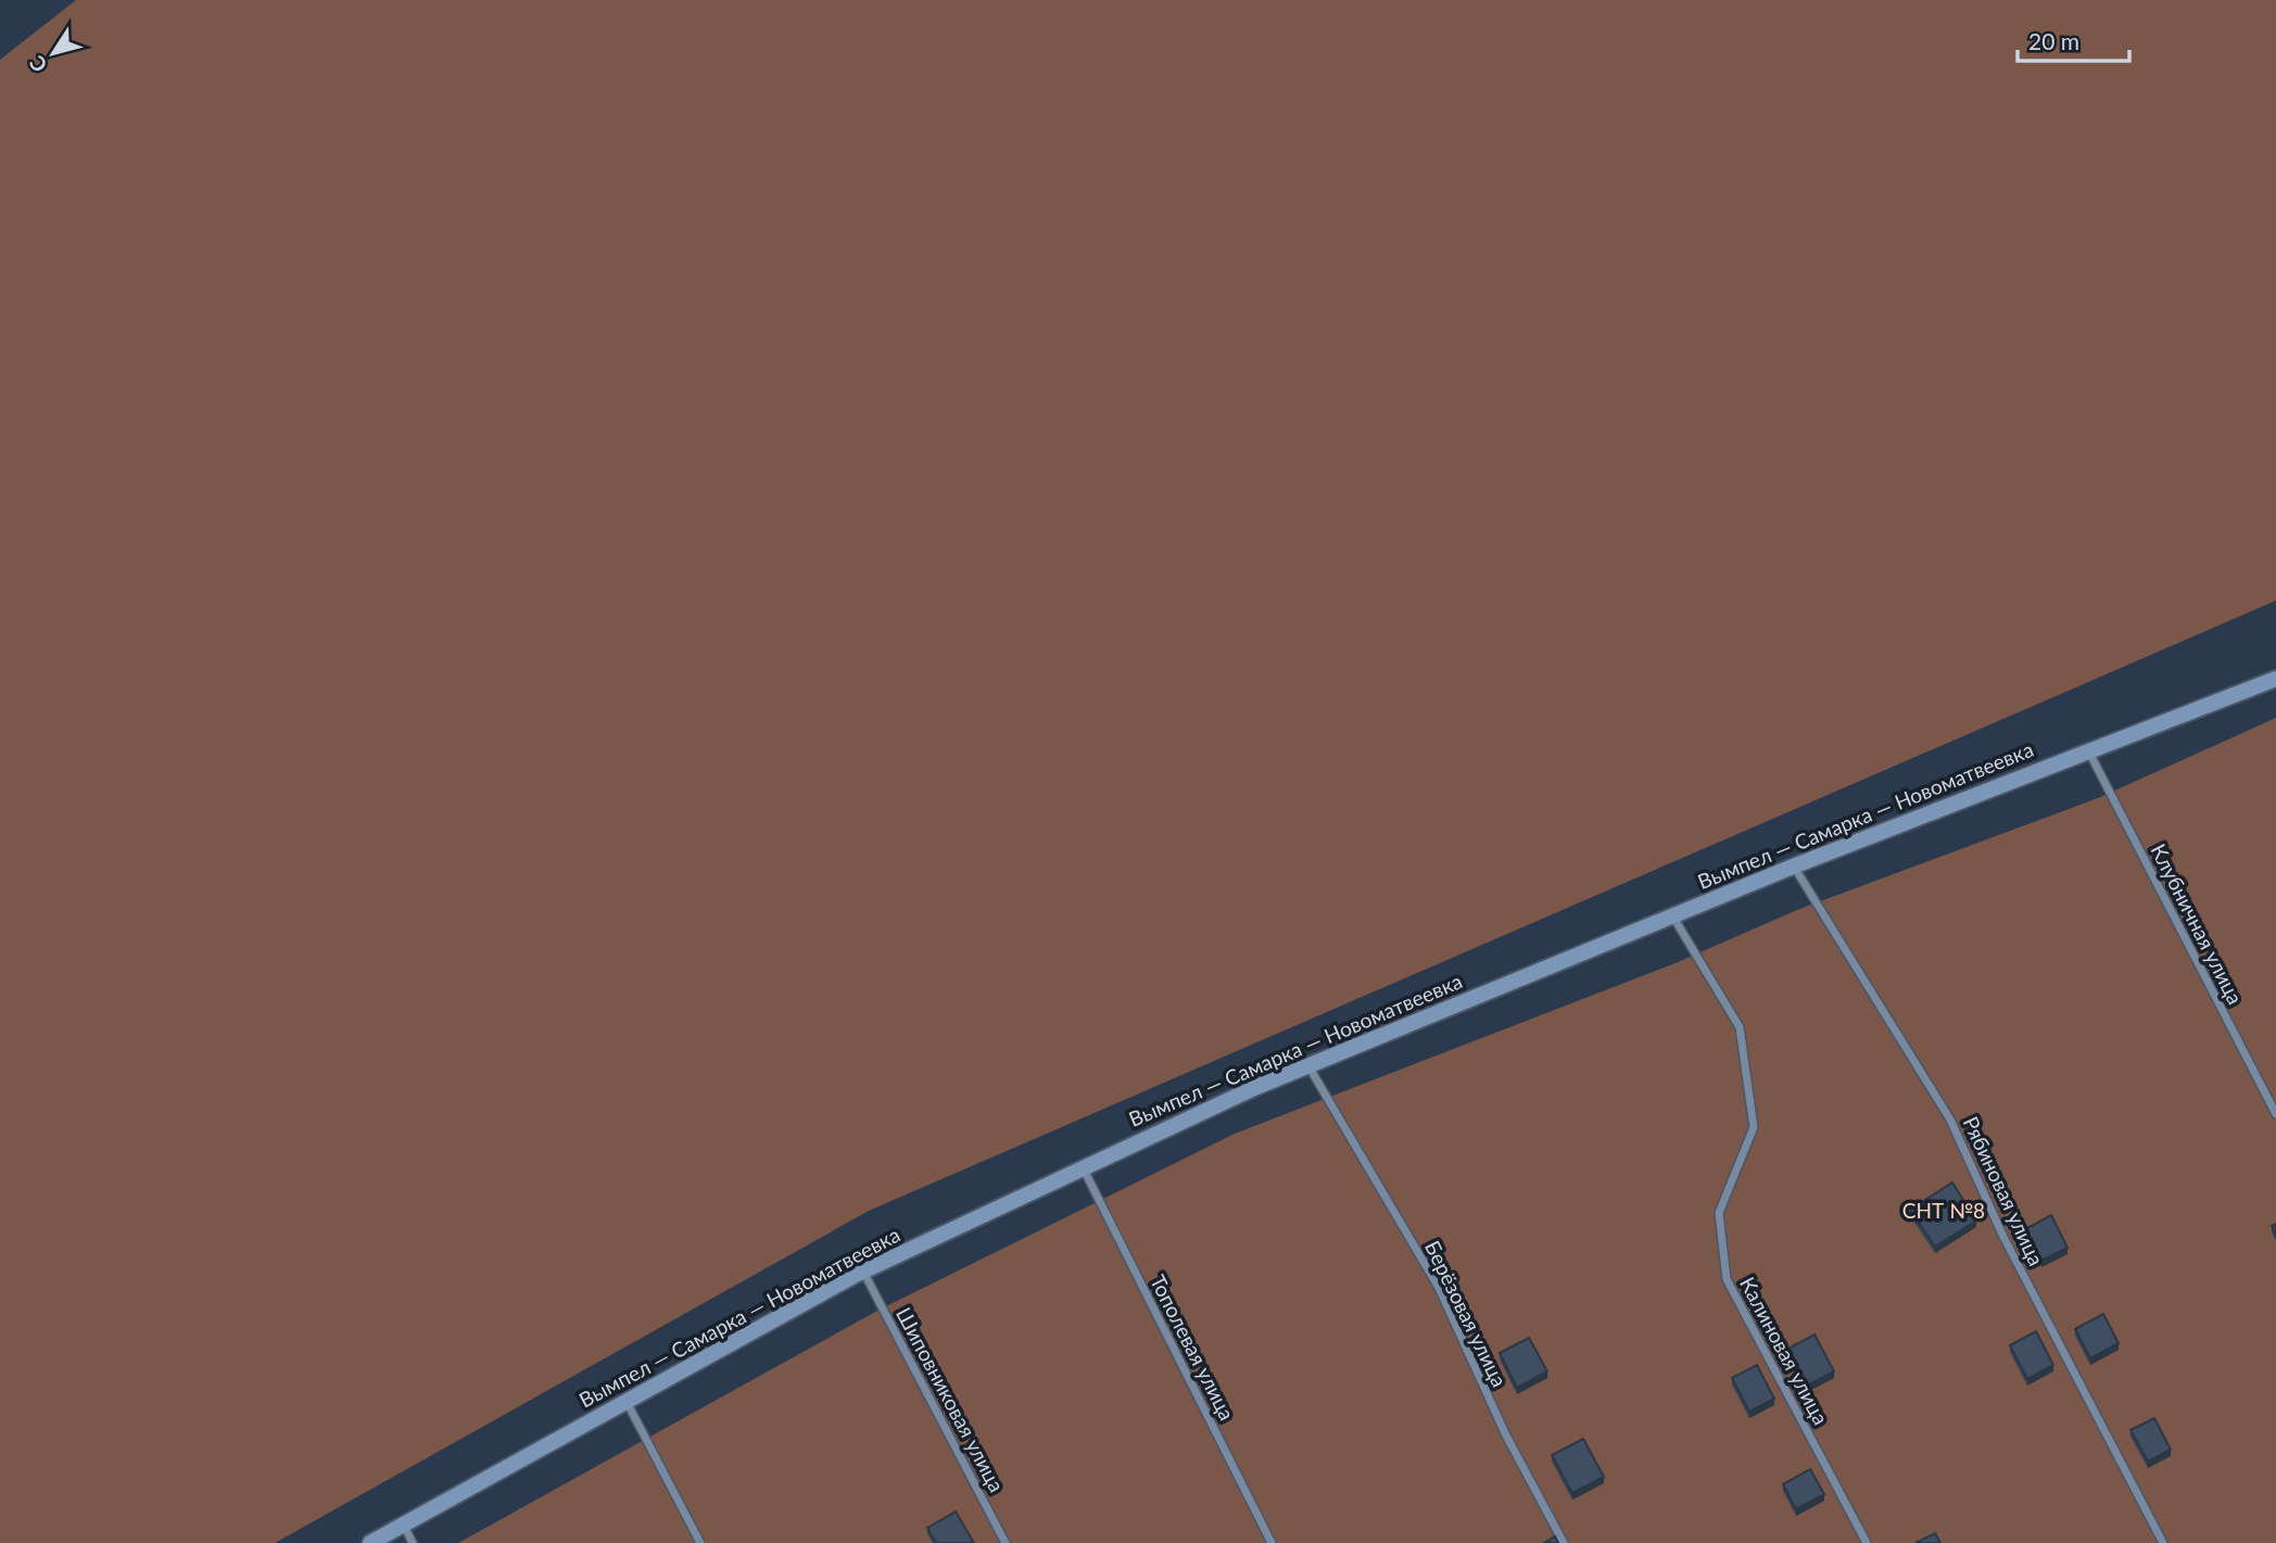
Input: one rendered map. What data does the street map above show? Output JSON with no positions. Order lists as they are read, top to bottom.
{
  "streets": {
    "main road": ["Вымпел — Самарка — Новоматвеевка"],
    "street": [
      "Клубничная улица",
      "Рябиновая улица",
      "Берёзовая улица",
      "Тополевая улица",
      "Калиновая улица",
      "Шиповниковая улица"
    ]
  },
  "crossings": [
    ["Вымпел — Самарка — Новоматвеевка", "Клубничная улица"],
    ["Вымпел — Самарка — Новоматвеевка", "Рябиновая улица"],
    ["Вымпел — Самарка — Новоматвеевка", "Берёзовая улица"],
    ["Вымпел — Самарка — Новоматвеевка", "Тополевая улица"],
    ["Вымпел — Самарка — Новоматвеевка", "Калиновая улица"],
    ["Вымпел — Самарка — Новоматвеевка", "Шиповниковая улица"]
  ],
  "parks": ["СНТ №8"],
  "scale_bar": "20 m",
  "north": "bottom left"
}
